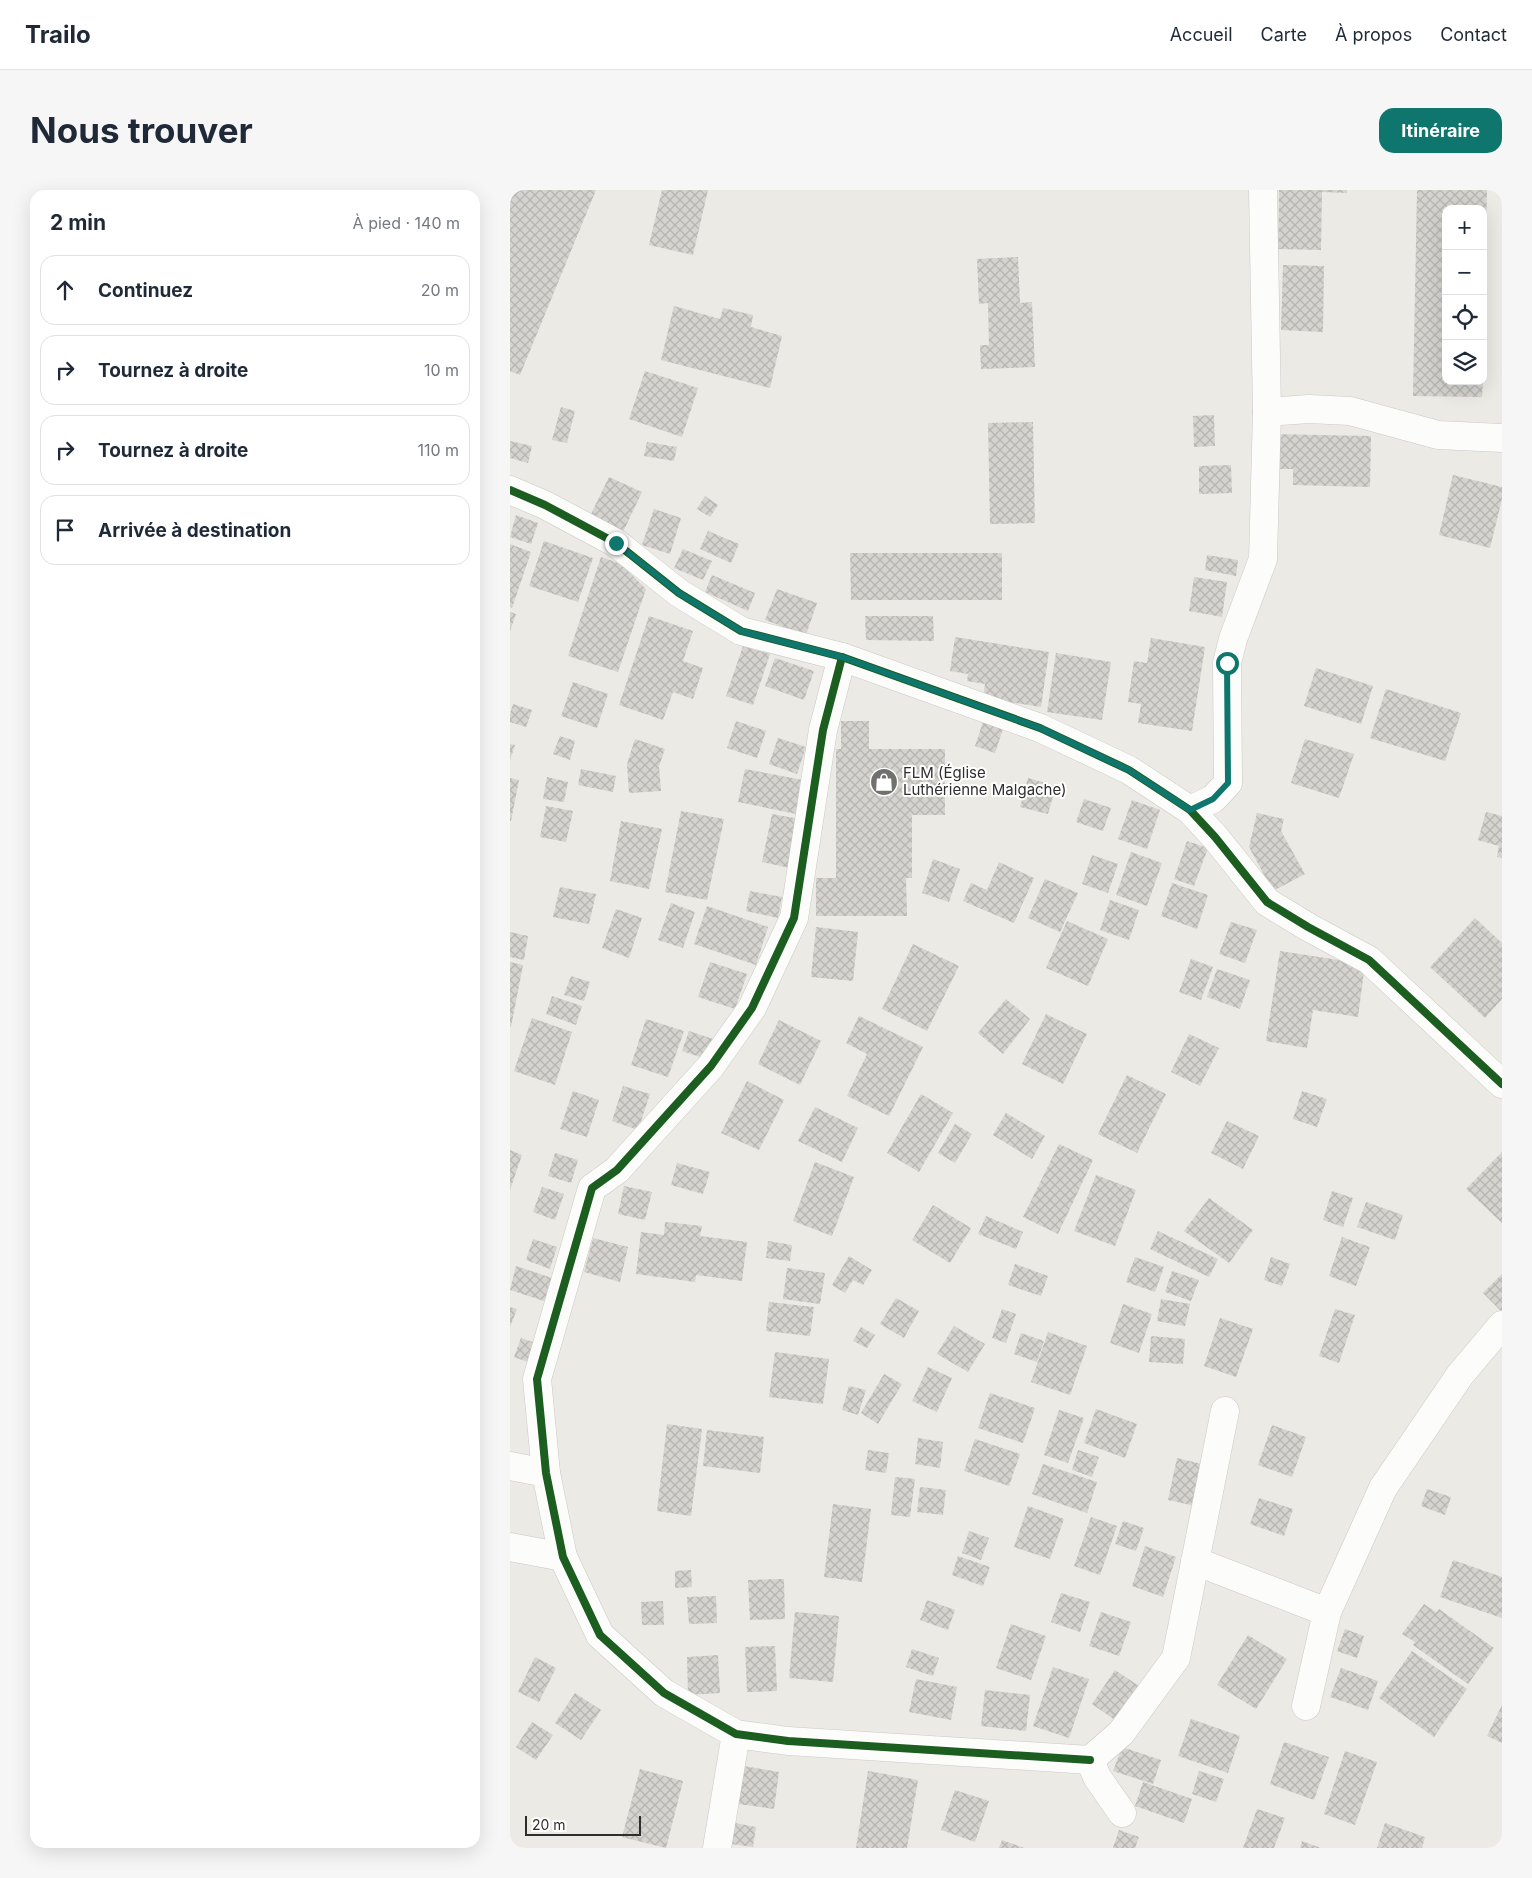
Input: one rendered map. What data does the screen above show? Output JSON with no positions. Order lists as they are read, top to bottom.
{
  "places": {
    "shop": ["FLM (Église Luthérienne Malgache)"]
  },
  "scale_bar": "20 m",
  "page": {
    "header": "Trailo",
    "nav": [
      "Accueil",
      "Carte",
      "À propos",
      "Contact"
    ],
    "buttons": "Itinéraire",
    "title": "Nous trouver",
    "heading": ["2 min", "À pied · 140 m"],
    "map_buttons": ["+", "−"],
    "list": [
      ["Continuez", "20 m"],
      ["Tournez à droite", "10 m"],
      ["Tournez à droite", "110 m"],
      "Arrivée à destination"
    ],
    "scale": "20 m"
  }
}
